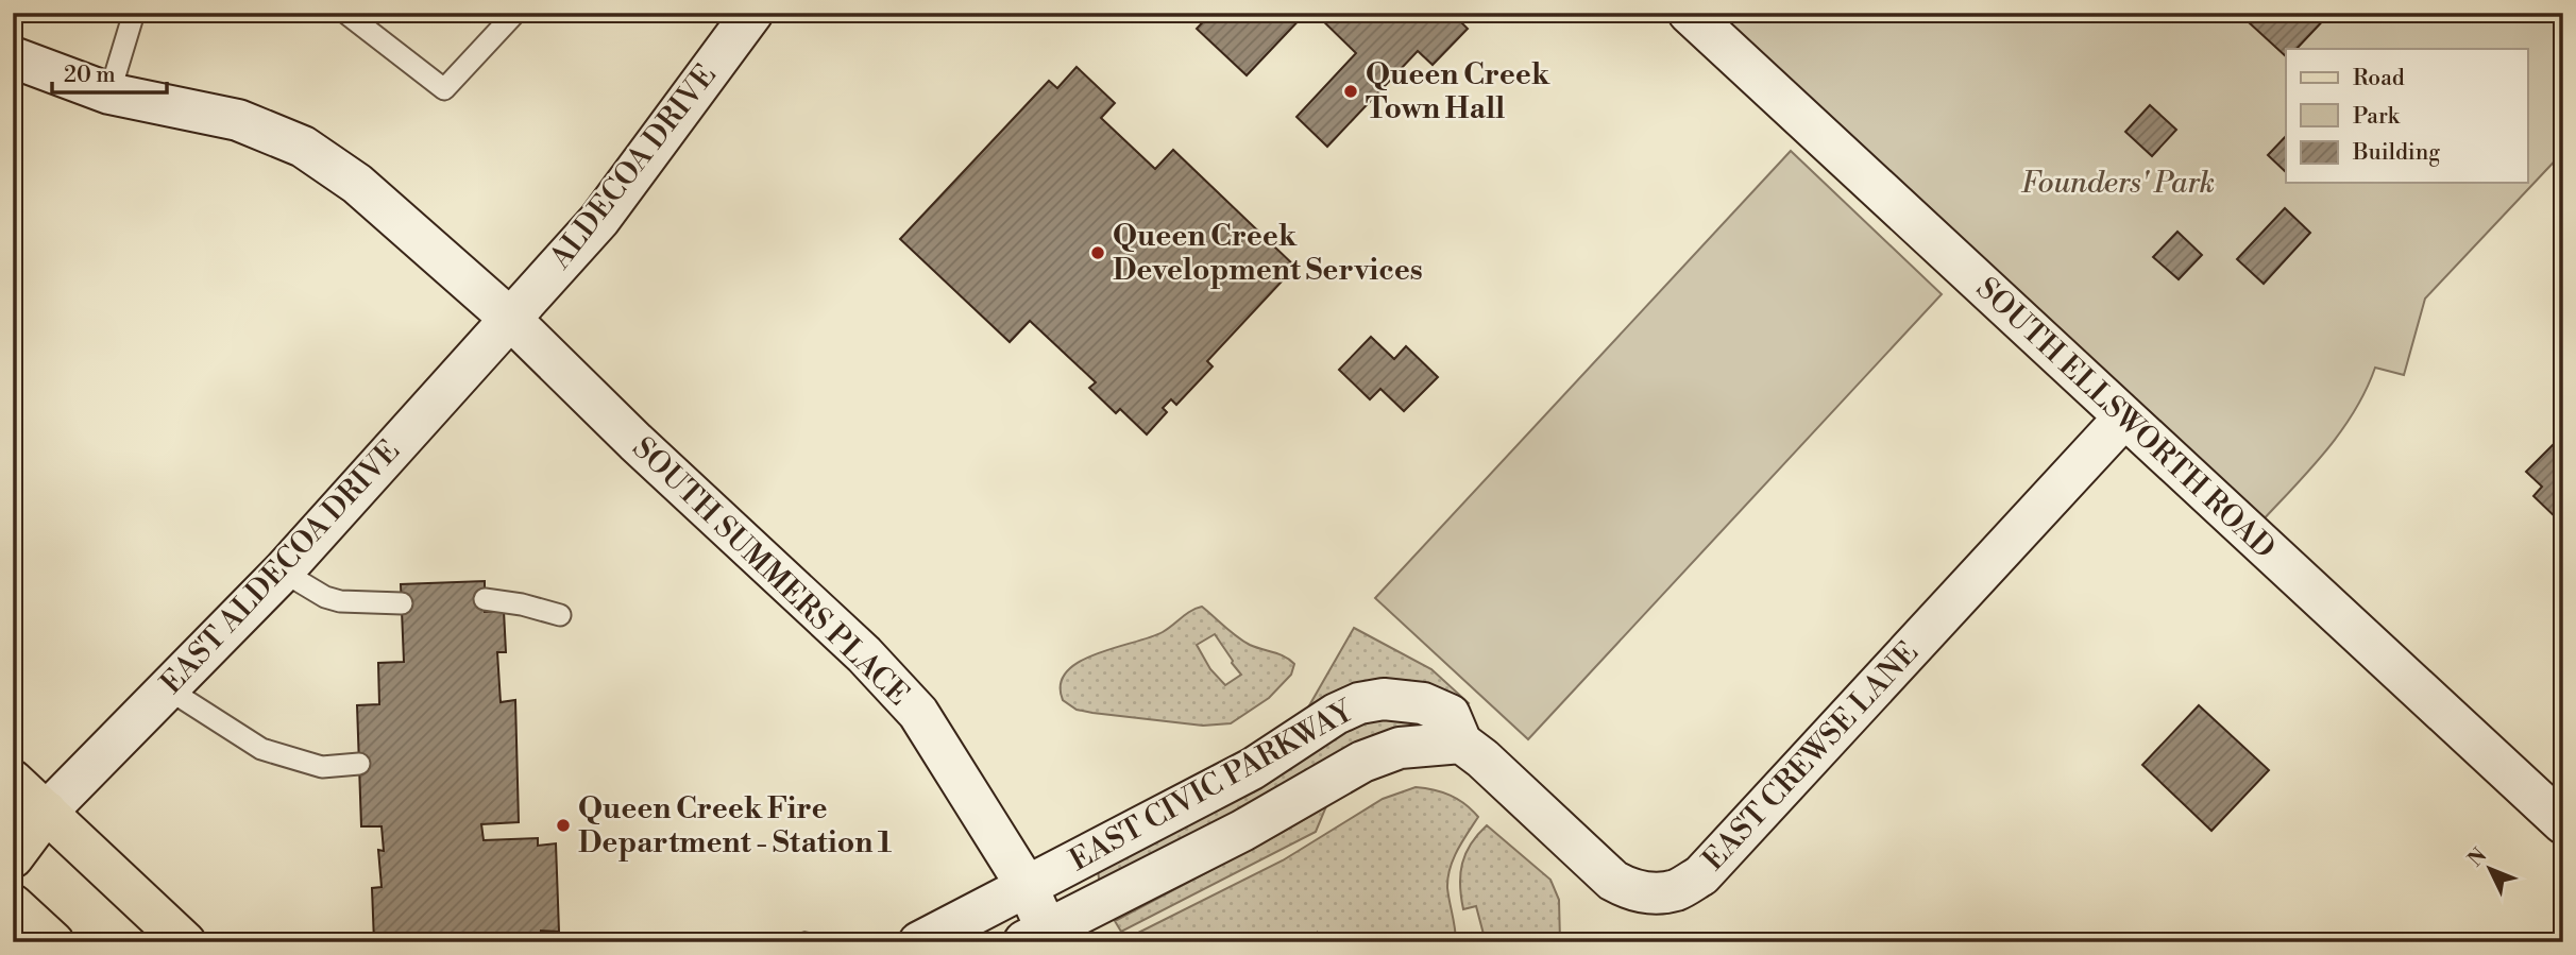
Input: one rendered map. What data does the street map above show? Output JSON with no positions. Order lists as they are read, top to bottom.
{
  "streets": {
    "street": [
      "ALDECOA DRIVE",
      "SOUTH ELLSWORTH ROAD",
      "EAST ALDECOA DRIVE",
      "SOUTH SUMMERS PLACE",
      "EAST CREWSE LANE",
      "EAST CIVIC PARKWAY"
    ]
  },
  "crossings": [
    ["ALDECOA DRIVE", "EAST ALDECOA DRIVE"],
    ["ALDECOA DRIVE", "SOUTH SUMMERS PLACE"],
    ["SOUTH ELLSWORTH ROAD", "EAST CREWSE LANE"],
    ["EAST ALDECOA DRIVE", "SOUTH SUMMERS PLACE"],
    ["SOUTH SUMMERS PLACE", "EAST CIVIC PARKWAY"],
    ["EAST CREWSE LANE", "EAST CIVIC PARKWAY"]
  ],
  "parks": ["Founders' Park"],
  "places": ["Queen Creek Town Hall", "Queen Creek Development Services", "Queen Creek Fire Department - Station 1"],
  "legend": ["Road", "Park", "Building"],
  "scale_bar": "20 m",
  "north": "top left"
}
